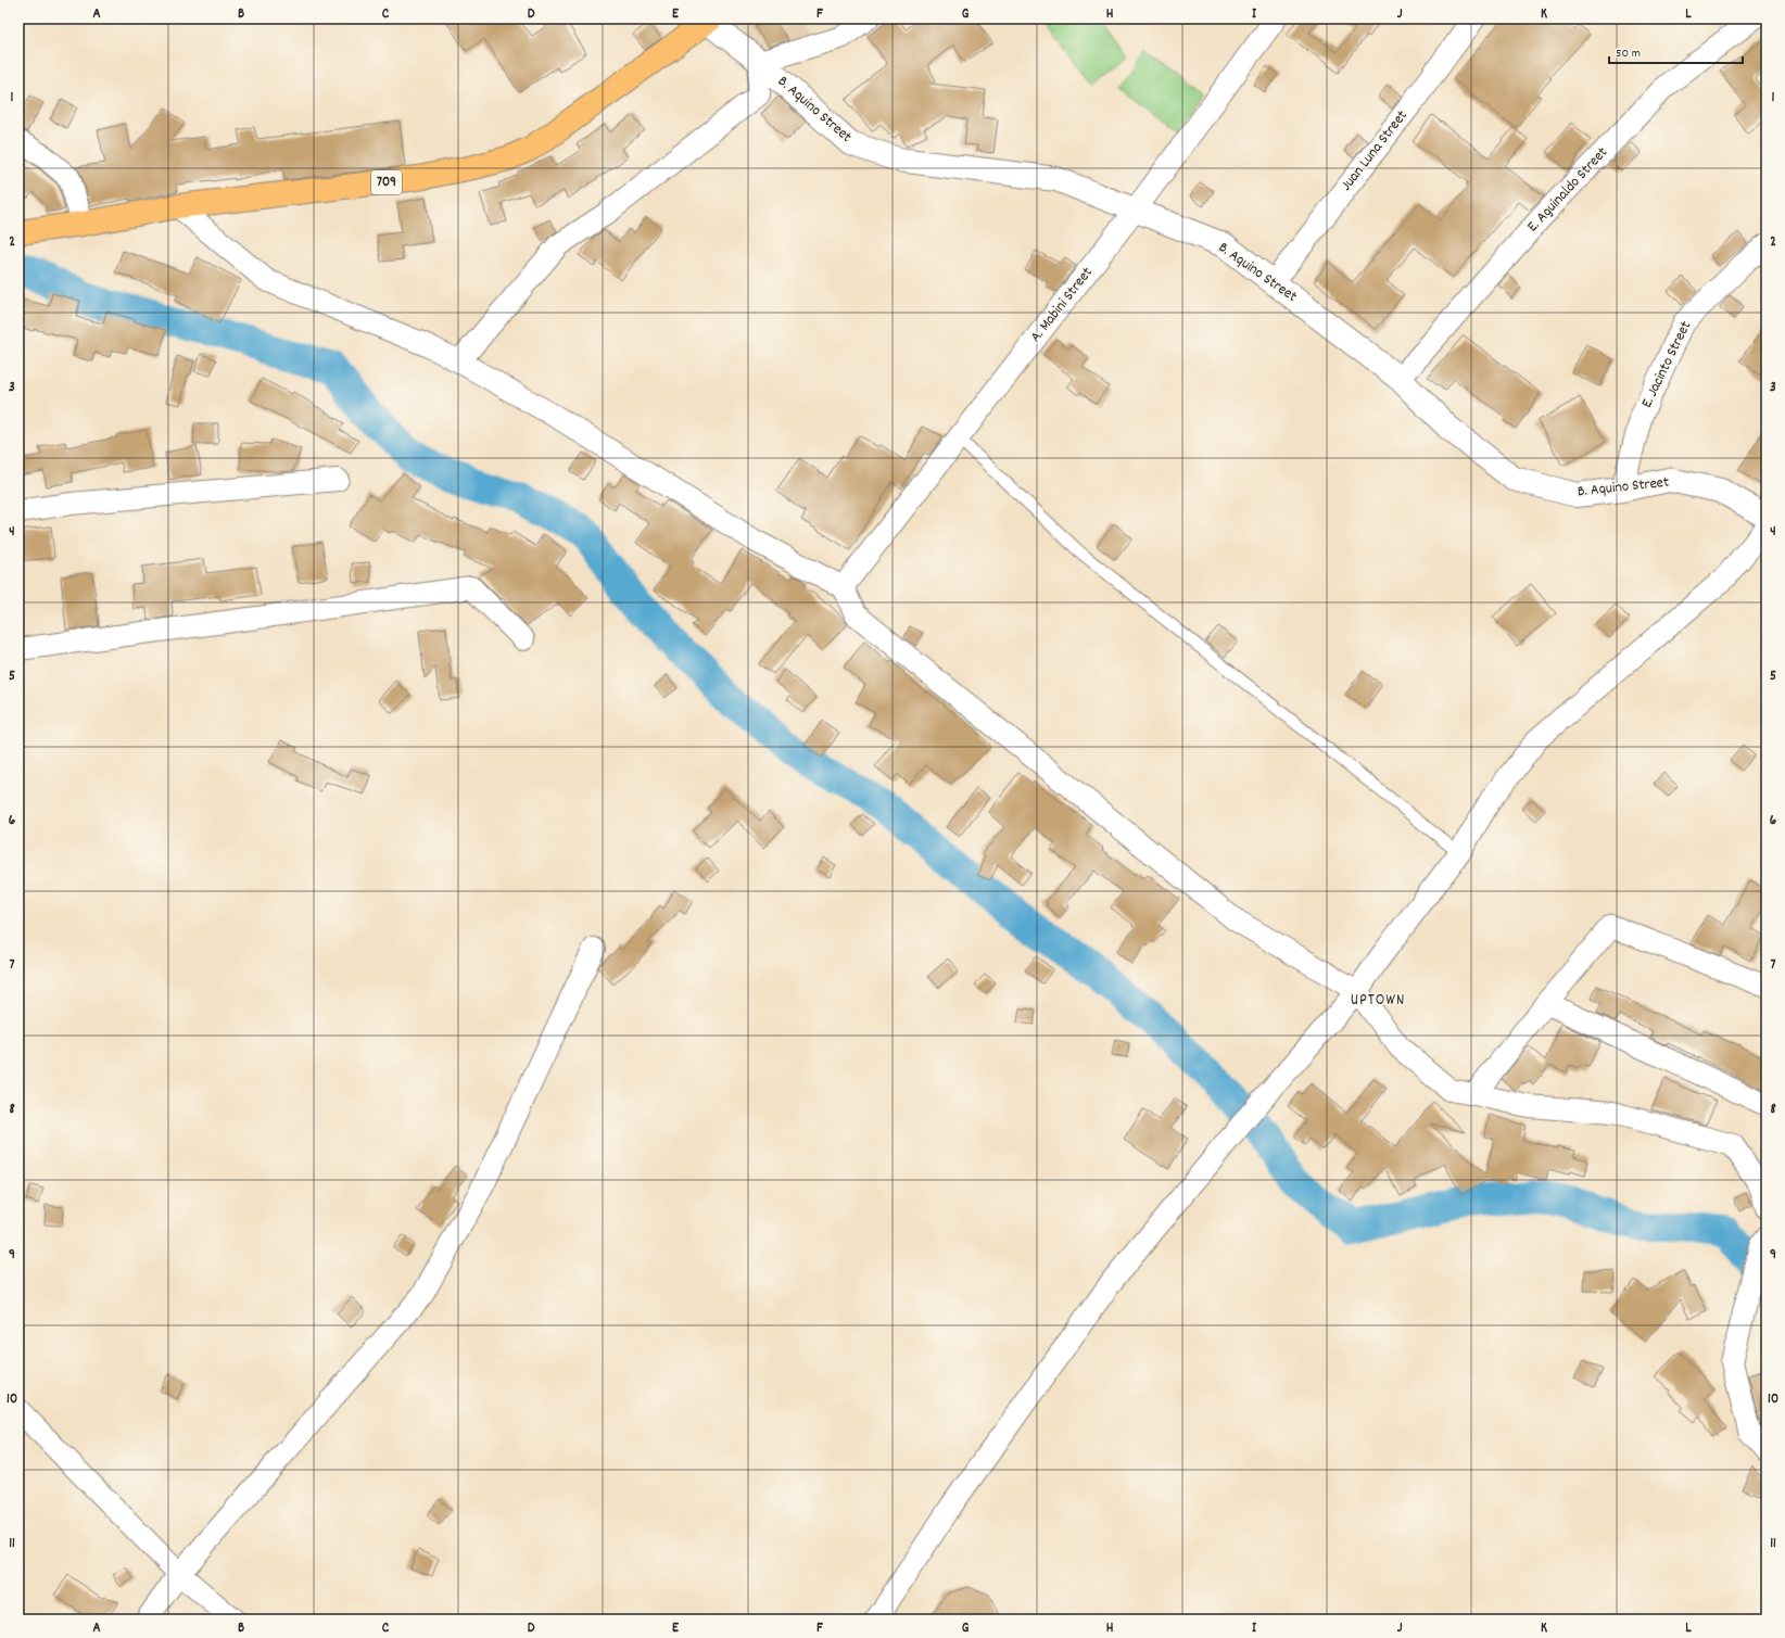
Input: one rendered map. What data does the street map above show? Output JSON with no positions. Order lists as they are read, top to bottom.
{
  "streets": {
    "main road": ["709"],
    "street": [
      "B. Aquino Street",
      "Juan Luna Street",
      "E. Aguinaldo Street",
      "A. Mabini Street",
      "E. Jacinto Street"
    ]
  },
  "crossings": [
    ["B. Aquino Street", "Juan Luna Street"],
    ["B. Aquino Street", "709"],
    ["B. Aquino Street", "E. Aguinaldo Street"],
    ["B. Aquino Street", "A. Mabini Street"],
    ["B. Aquino Street", "E. Jacinto Street"]
  ],
  "districts": ["UPTOWN"],
  "scale_bar": "50 m",
  "grid": {
    "columns": [
      "A",
      "B",
      "C",
      "D",
      "E",
      "F",
      "G",
      "H",
      "I",
      "J",
      "K",
      "L"
    ],
    "rows": [
      "1",
      "2",
      "3",
      "4",
      "5",
      "6",
      "7",
      "8",
      "9",
      "10",
      "11"
    ]
  }
}
